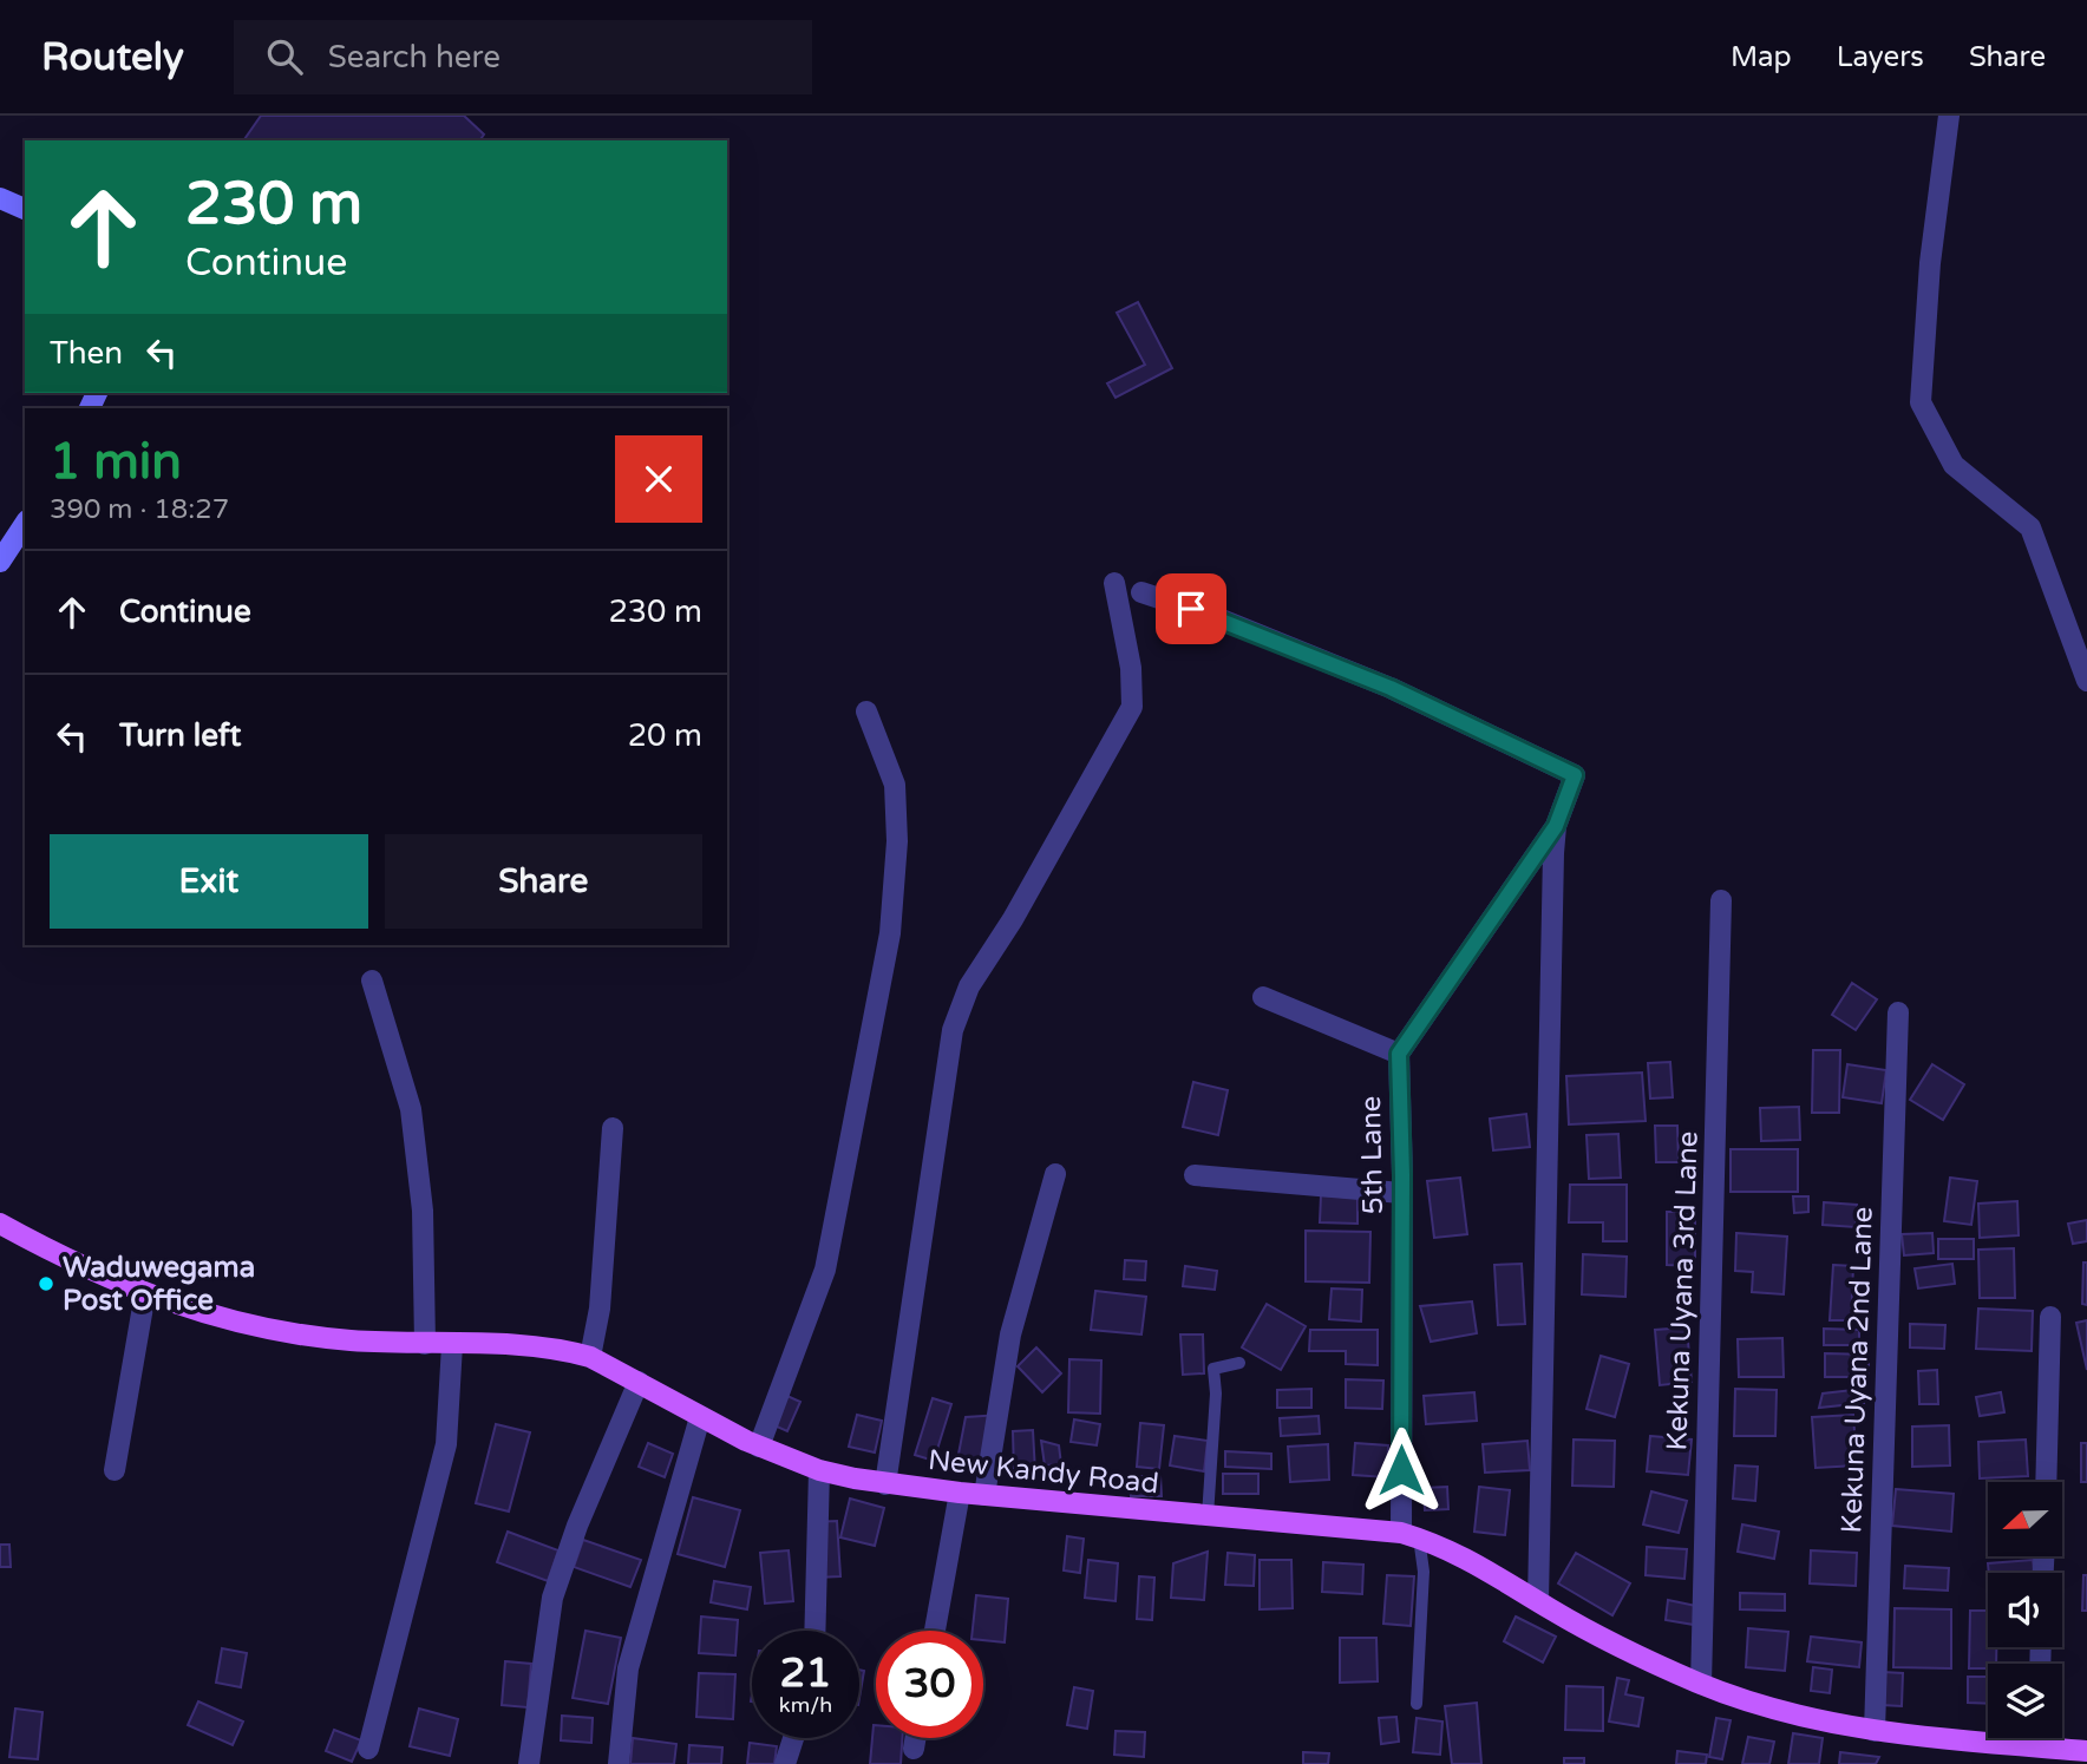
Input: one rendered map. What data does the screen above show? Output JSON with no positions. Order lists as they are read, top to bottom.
{
  "streets": {
    "main road": ["New Kandy Road"],
    "street": ["5th Lane", "Kekuna Uyana 3rd Lane", "Kekuna Uyana 2nd Lane"]
  },
  "crossings": [
    ["5th Lane", "New Kandy Road"],
    ["Kekuna Uyana 3rd Lane", "New Kandy Road"],
    ["Kekuna Uyana 2nd Lane", "New Kandy Road"]
  ],
  "places": ["Waduwegama Post Office"],
  "north": "left",
  "page": {
    "header": "Routely",
    "search": "Search here",
    "nav": ["Map", "Layers", "Share"],
    "turn": ["230 m", "Continue"],
    "then": "Then",
    "heading": ["1 min", "390 m · 18:27"],
    "list": [
      {
        "name": "Continue",
        "value": "230 m"
      },
      {
        "name": "Turn left",
        "value": "20 m"
      }
    ],
    "buttons": ["Exit", "Share"],
    "speed": "21 km/h",
    "limit": "30"
  }
}
